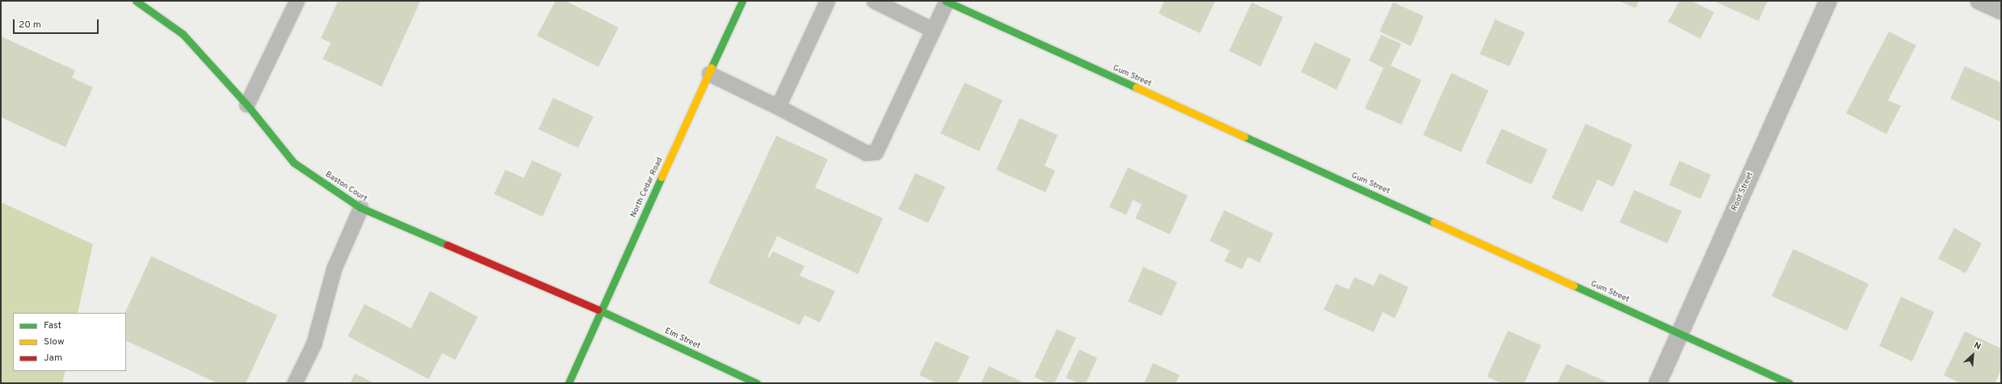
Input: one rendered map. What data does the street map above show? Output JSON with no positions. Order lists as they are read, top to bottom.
{
  "streets": {
    "street": [
      "Gum Street",
      "Baston Court",
      "North Cedar Road",
      "Root Street",
      "Elm Street"
    ]
  },
  "crossings": [
    ["Gum Street", "Root Street"],
    ["Baston Court", "North Cedar Road"],
    ["Baston Court", "Elm Street"],
    ["North Cedar Road", "Elm Street"]
  ],
  "legend": ["Fast", "Slow", "Jam"],
  "scale_bar": "20 m",
  "north": "top right"
}
